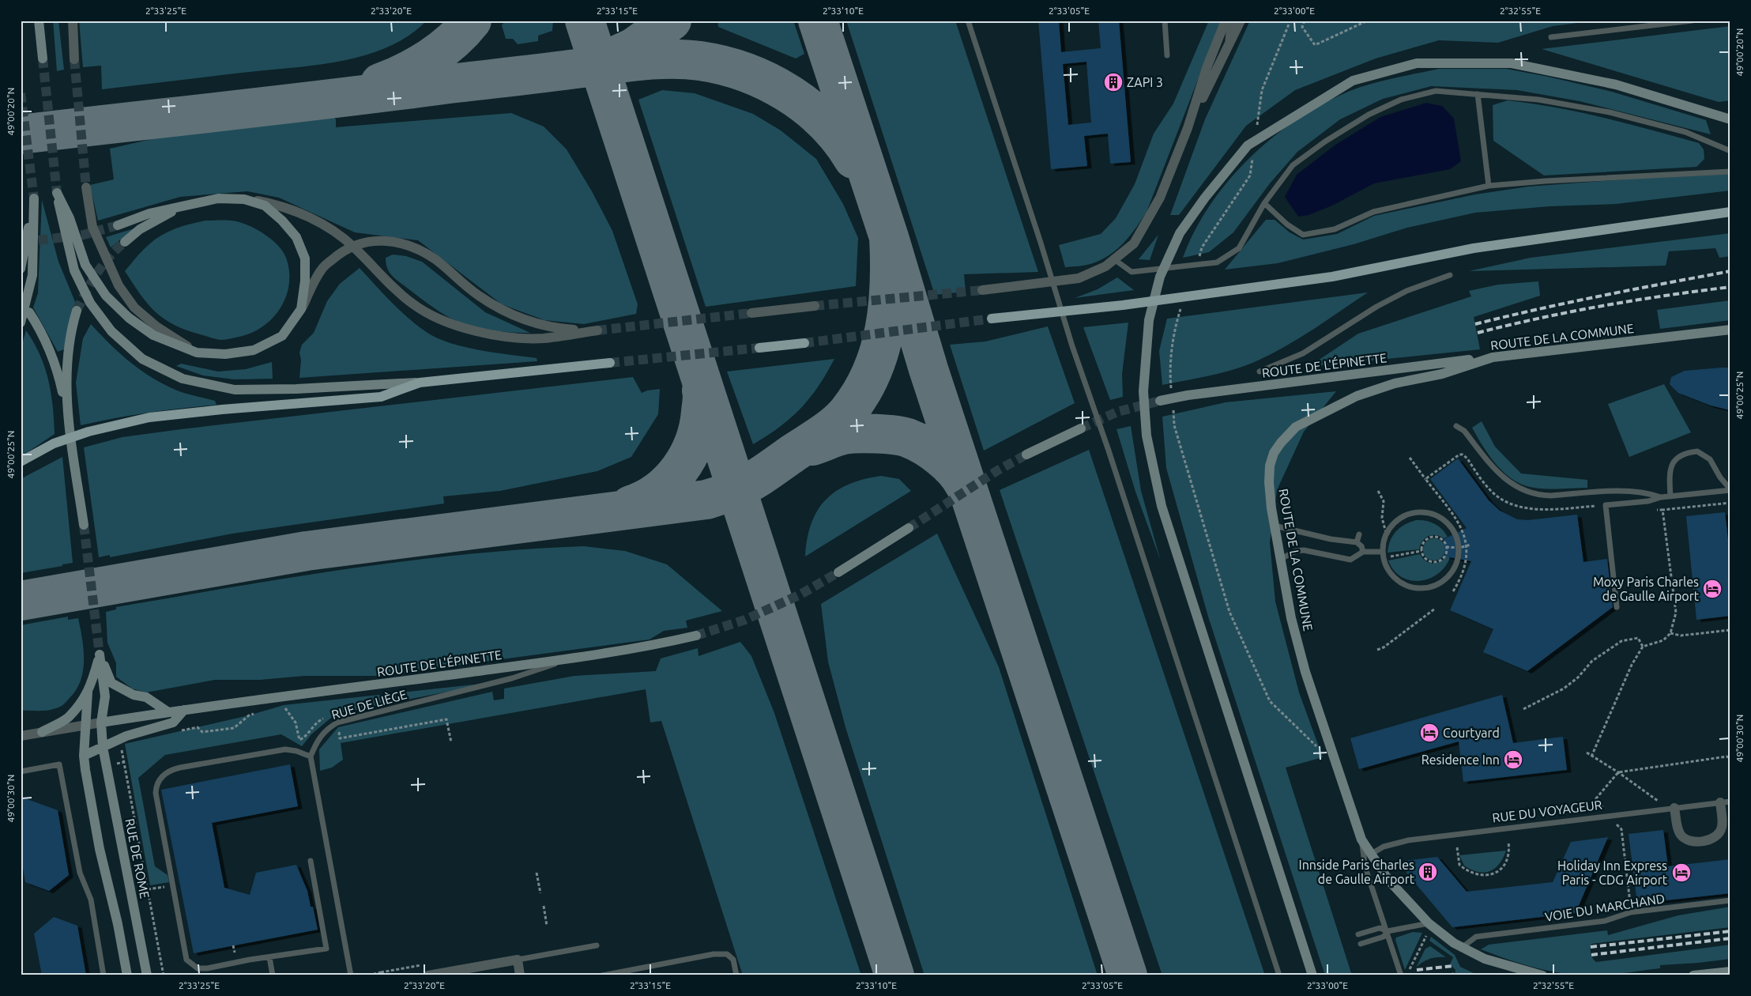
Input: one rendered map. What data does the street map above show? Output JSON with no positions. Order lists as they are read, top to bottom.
{
  "streets": {
    "main road": ["ROUTE DE LA COMMUNE", "ROUTE DE L'ÉPINETTE", "RUE DE ROME"],
    "lane": ["RUE DE LIÈGE", "RUE DU VOYAGEUR", "VOIE DU MARCHAND"]
  },
  "crossings": [
    ["ROUTE DE LA COMMUNE", "ROUTE DE L'ÉPINETTE"],
    ["ROUTE DE LA COMMUNE", "RUE DU VOYAGEUR"],
    ["ROUTE DE LA COMMUNE", "VOIE DU MARCHAND"],
    ["ROUTE DE L'ÉPINETTE", "RUE DE LIÈGE"],
    ["ROUTE DE L'ÉPINETTE", "RUE DE ROME"]
  ],
  "places": {
    "building": ["ZAPI 3", "Innside Paris Charles de Gaulle Airport"],
    "hotel": [
      "Moxy Paris Charles de Gaulle Airport",
      "Courtyard",
      "Residence Inn",
      "Holiday Inn Express Paris - CDG Airport"
    ]
  },
  "coordinates": [
    "2°33'25\"E",
    "2°33'20\"E",
    "2°33'15\"E",
    "2°33'10\"E",
    "2°33'05\"E",
    "2°33'00\"E",
    "2°32'55\"E",
    "49°00'20\"N",
    "49°00'25\"N",
    "49°00'30\"N"
  ]
}
